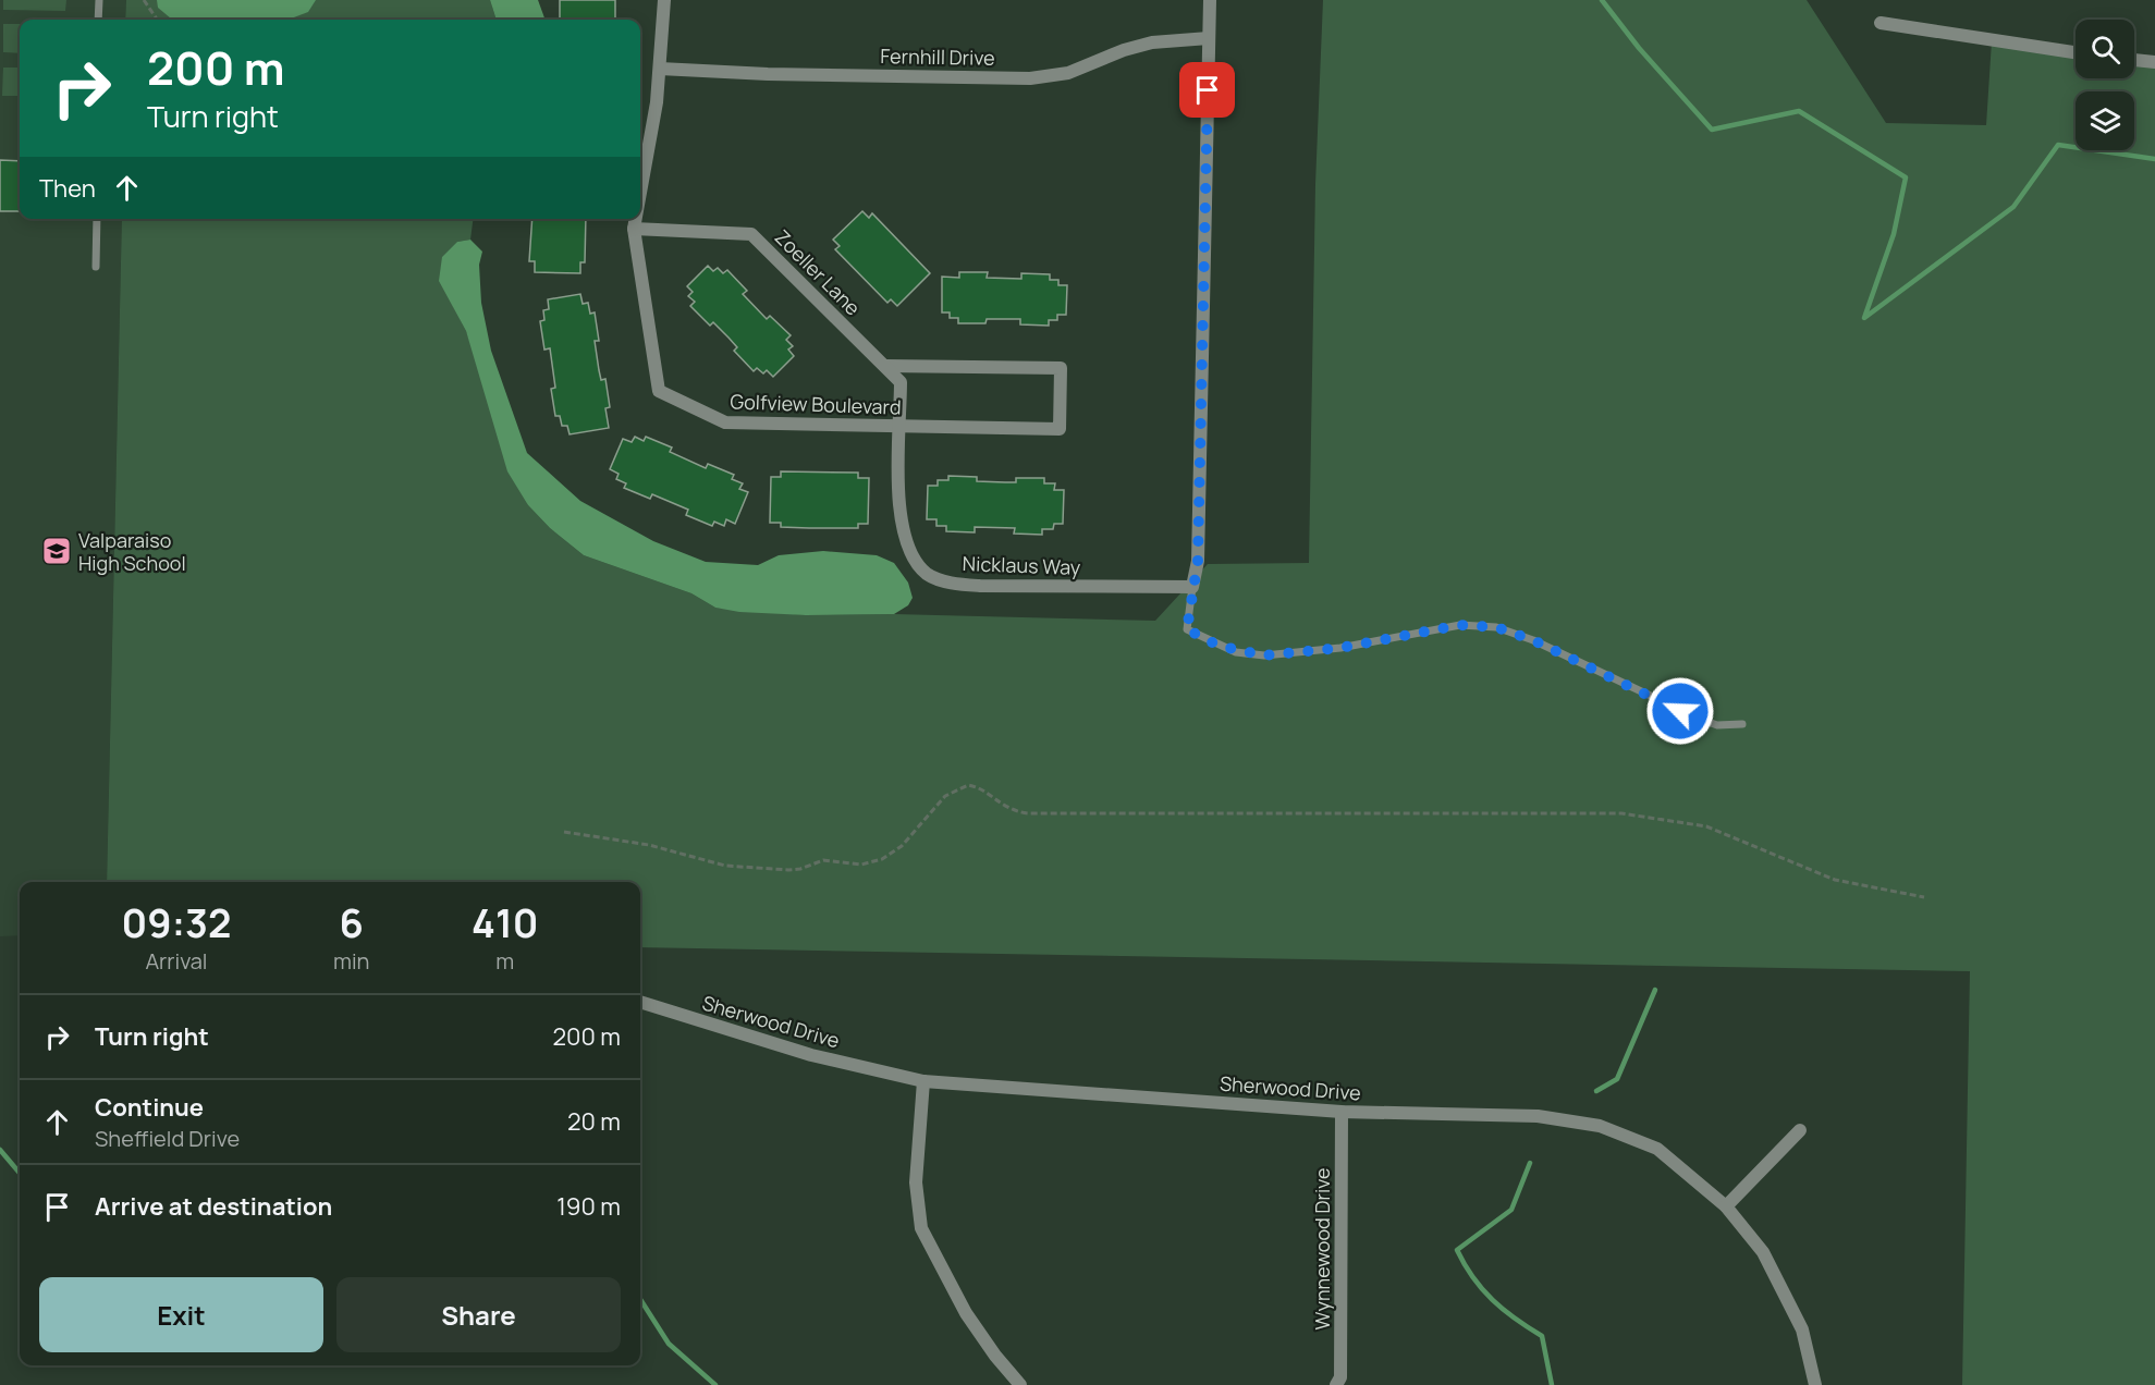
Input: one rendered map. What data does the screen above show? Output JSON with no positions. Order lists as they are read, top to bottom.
{
  "streets": {
    "street": [
      "Fernhill Drive",
      "Zoeller Lane",
      "Golfview Boulevard",
      "Nicklaus Way",
      "Sherwood Drive",
      "Wynnewood Drive"
    ]
  },
  "crossings": [
    ["Fernhill Drive", "Golfview Boulevard"],
    ["Zoeller Lane", "Golfview Boulevard"],
    ["Zoeller Lane", "Nicklaus Way"],
    ["Golfview Boulevard", "Nicklaus Way"],
    ["Sherwood Drive", "Wynnewood Drive"]
  ],
  "places": {
    "school or university": ["Valparaiso High School"]
  },
  "page": {
    "turn": ["200 m", "Turn right"],
    "then": "Then",
    "eta": [
      "09:32",
      "Arrival",
      "6",
      "min",
      "410",
      "m"
    ],
    "list": [
      {
        "name": "Turn right",
        "value": "200 m"
      },
      {
        "name": "Continue",
        "note": "Sheffield Drive",
        "value": "20 m"
      },
      {
        "name": "Arrive at destination",
        "value": "190 m"
      }
    ],
    "buttons": ["Exit", "Share"]
  }
}
